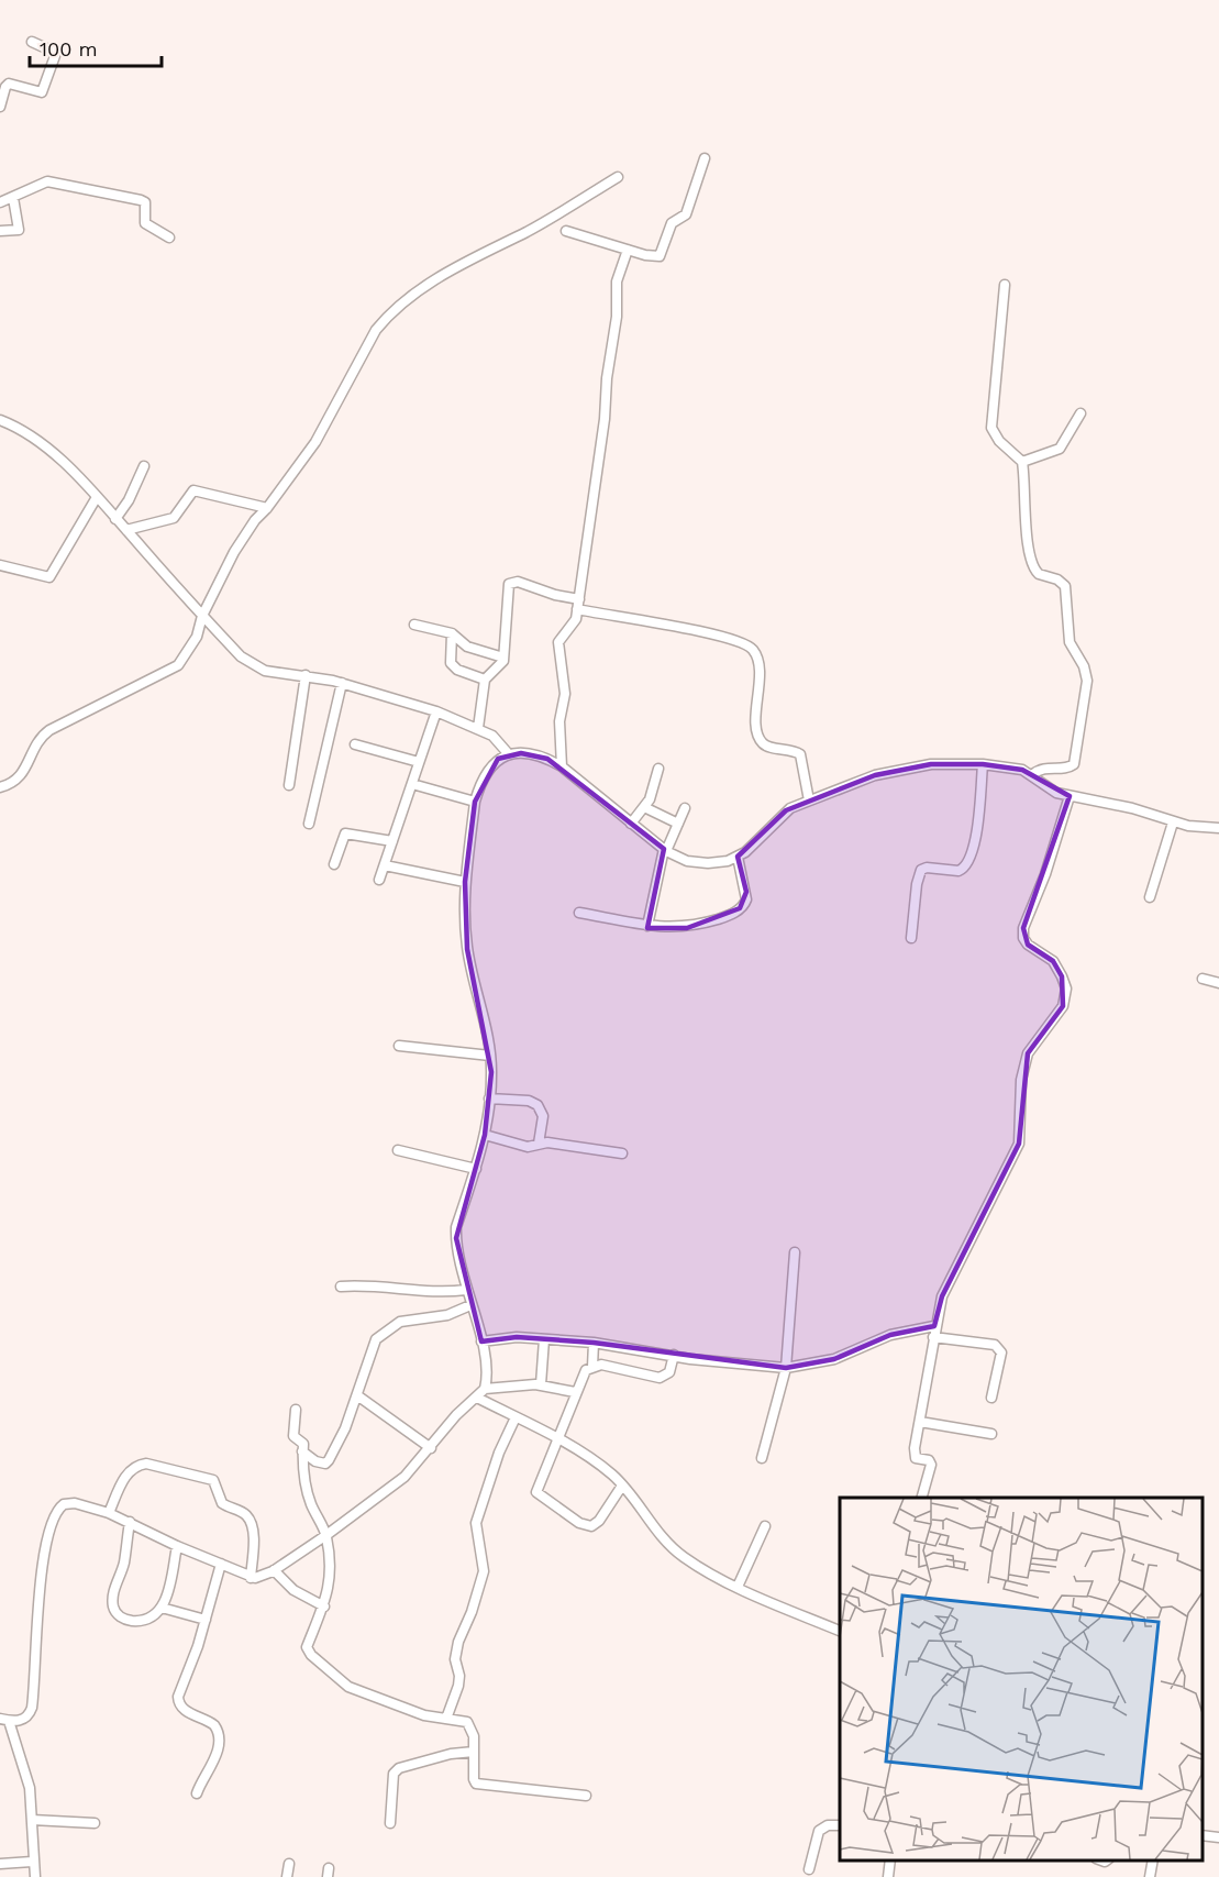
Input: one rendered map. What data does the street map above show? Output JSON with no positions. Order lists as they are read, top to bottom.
{
  "scale_bar": "100 m"
}
